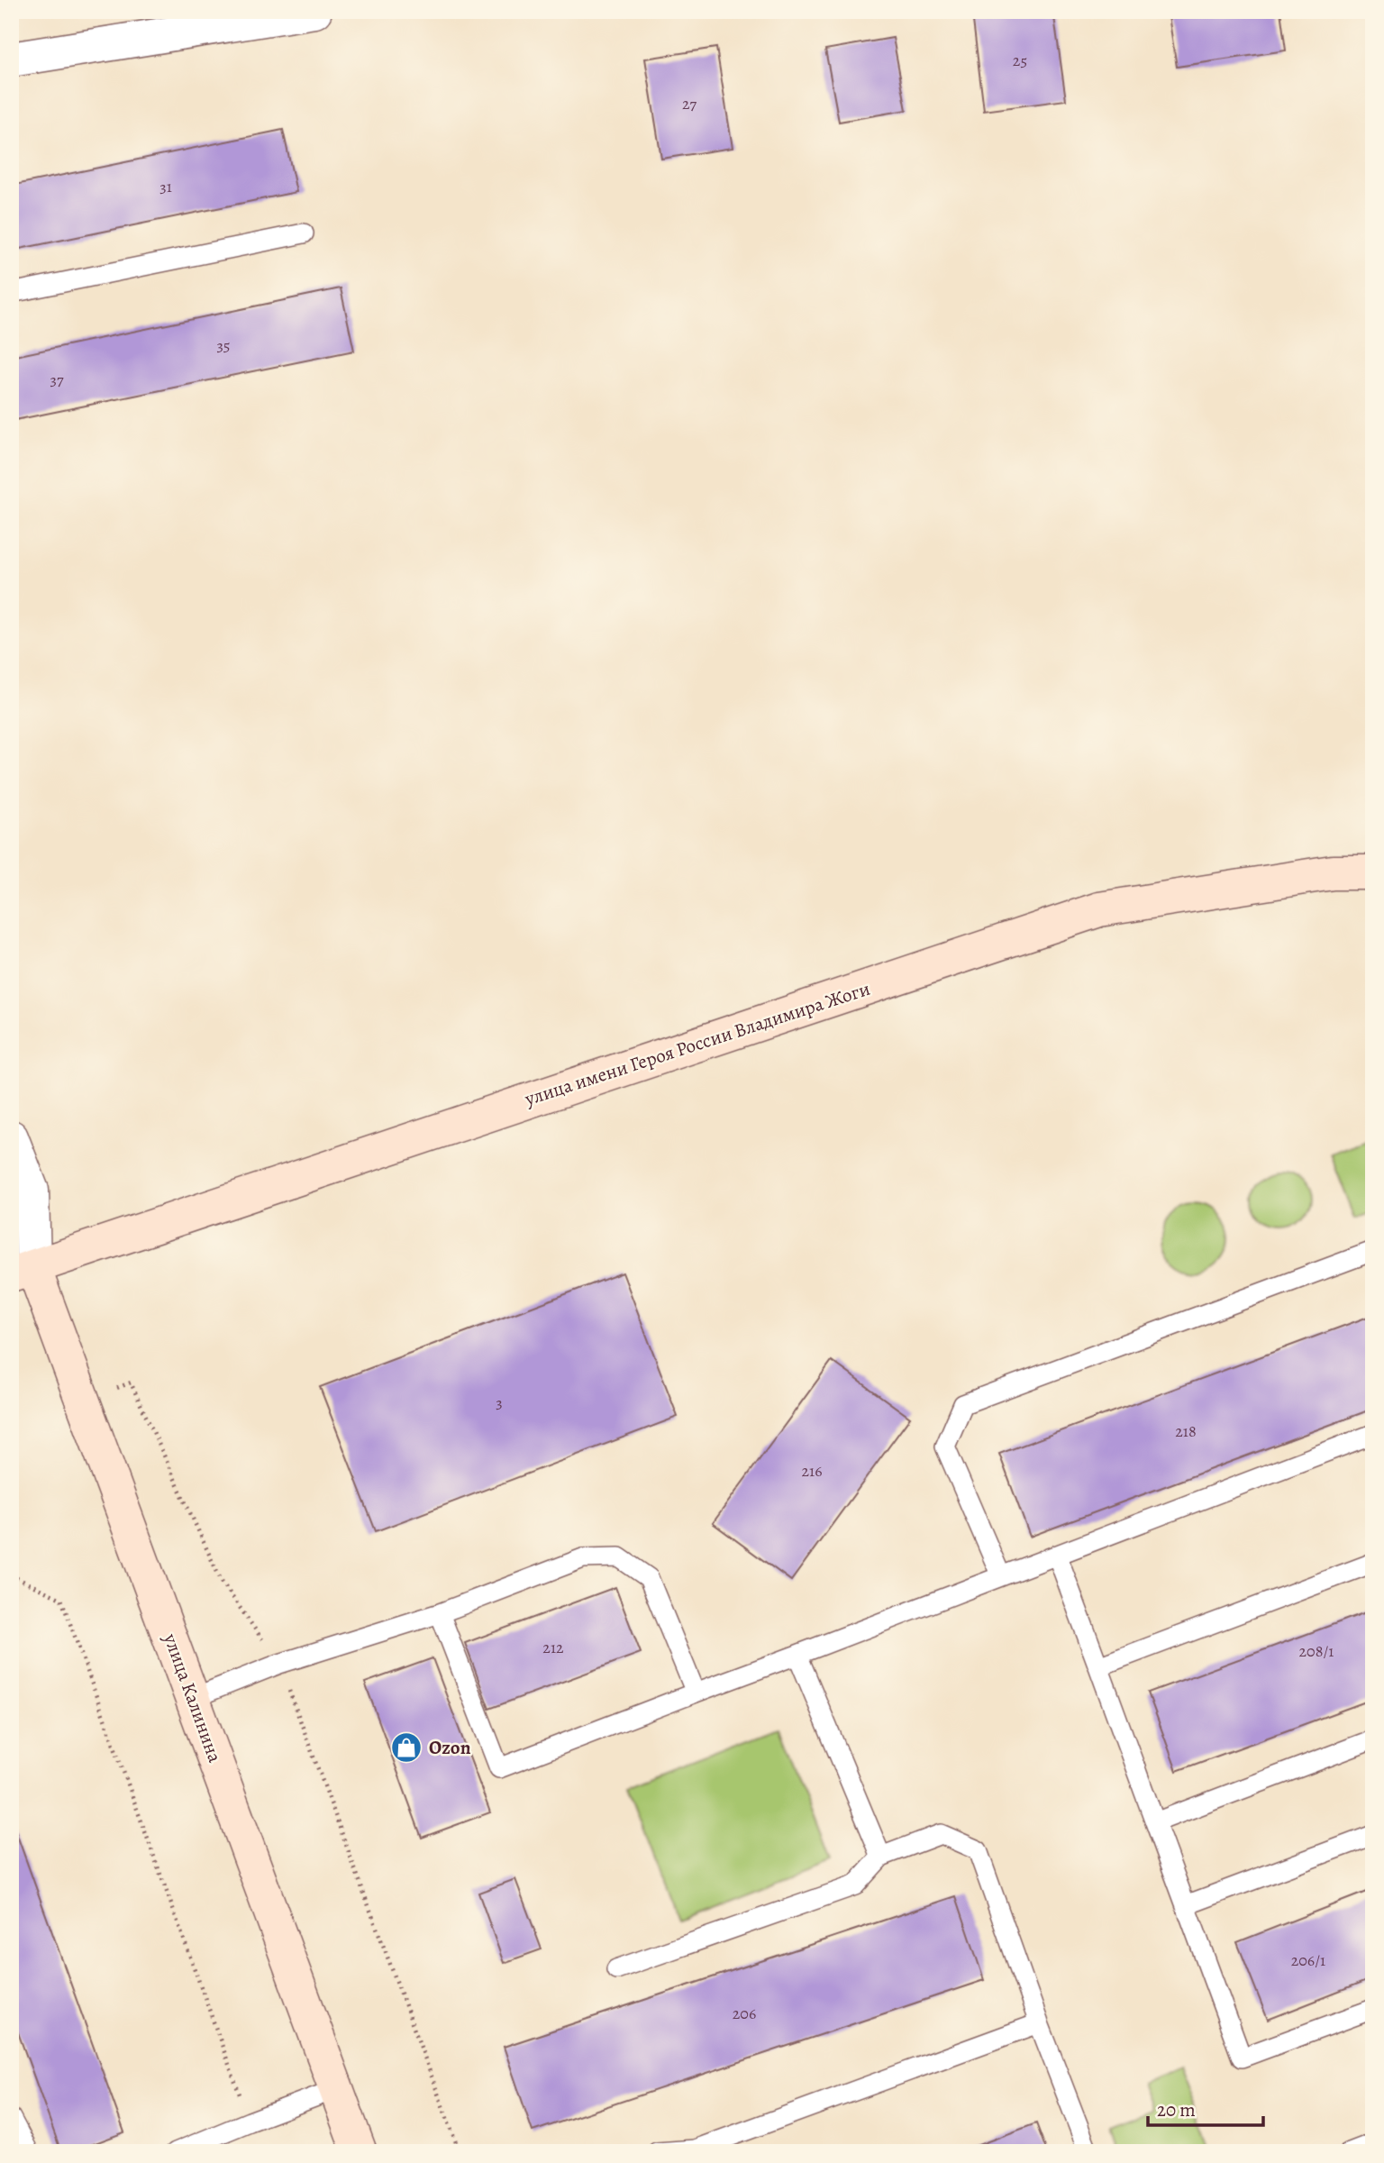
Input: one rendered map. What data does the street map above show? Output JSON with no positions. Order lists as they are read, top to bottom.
{
  "streets": {
    "main road": ["улица имени Героя России Владимира Жоги", "улица Калинина"]
  },
  "crossings": [
    ["улица имени Героя России Владимира Жоги", "улица Калинина"]
  ],
  "places": {
    "shop": ["Ozon"]
  },
  "house_numbers": [
    "25",
    "27",
    "31",
    "35",
    "37",
    "3",
    "218",
    "216",
    "212",
    "208/1",
    "206/1",
    "206"
  ],
  "scale_bar": "20 m"
}
